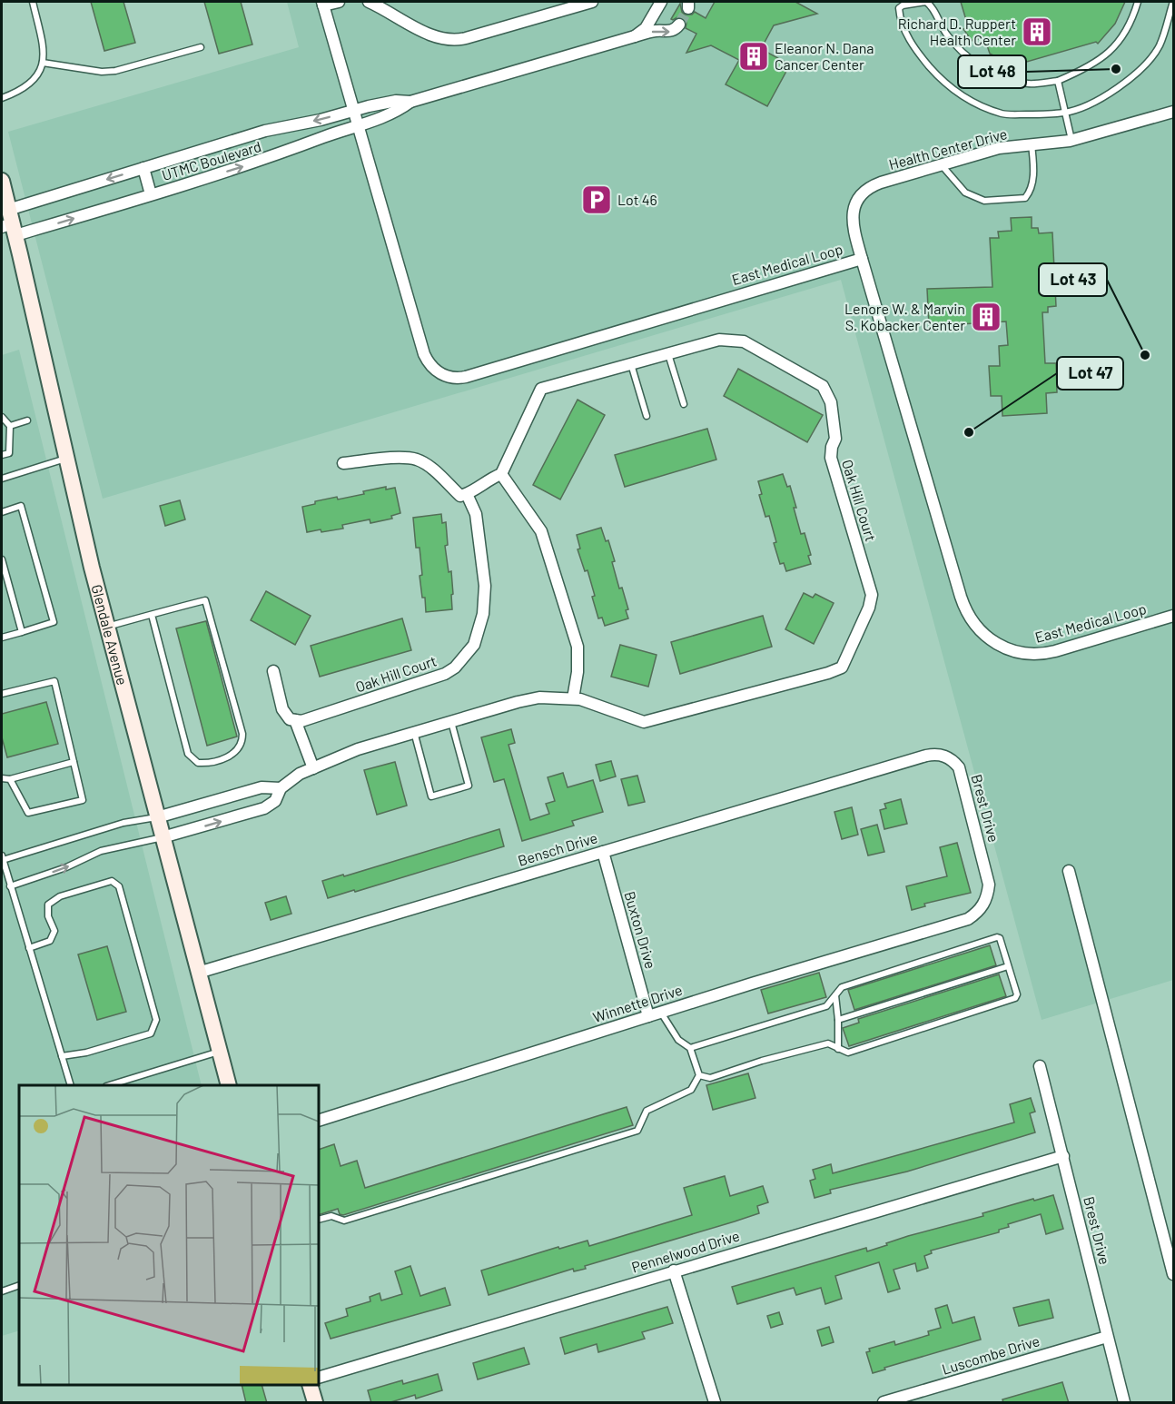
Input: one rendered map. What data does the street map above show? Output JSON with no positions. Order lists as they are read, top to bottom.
{
  "streets": {
    "main road": ["Glendale Avenue"],
    "street": [
      "Health Center Drive",
      "UTMC Boulevard",
      "East Medical Loop",
      "Oak Hill Court",
      "Brest Drive",
      "Bensch Drive",
      "Buxton Drive",
      "Winnette Drive",
      "Pennelwood Drive",
      "Luscombe Drive"
    ]
  },
  "crossings": [
    ["Health Center Drive", "East Medical Loop"],
    ["UTMC Boulevard", "East Medical Loop"],
    ["UTMC Boulevard", "Glendale Avenue"],
    ["Oak Hill Court", "Glendale Avenue"],
    ["Glendale Avenue", "Bensch Drive"],
    ["Brest Drive", "Bensch Drive"],
    ["Brest Drive", "Winnette Drive"],
    ["Brest Drive", "Pennelwood Drive"],
    ["Brest Drive", "Luscombe Drive"],
    ["Bensch Drive", "Buxton Drive"],
    ["Buxton Drive", "Winnette Drive"]
  ],
  "places": {
    "building": ["Richard D. Ruppert Health Center", "Eleanor N. Dana Cancer Center", "Lenore W. & Marvin S. Kobacker Center"],
    "other": ["Lot 48", "Lot 43", "Lot 47"],
    "parking": ["Lot 46"]
  }
}
